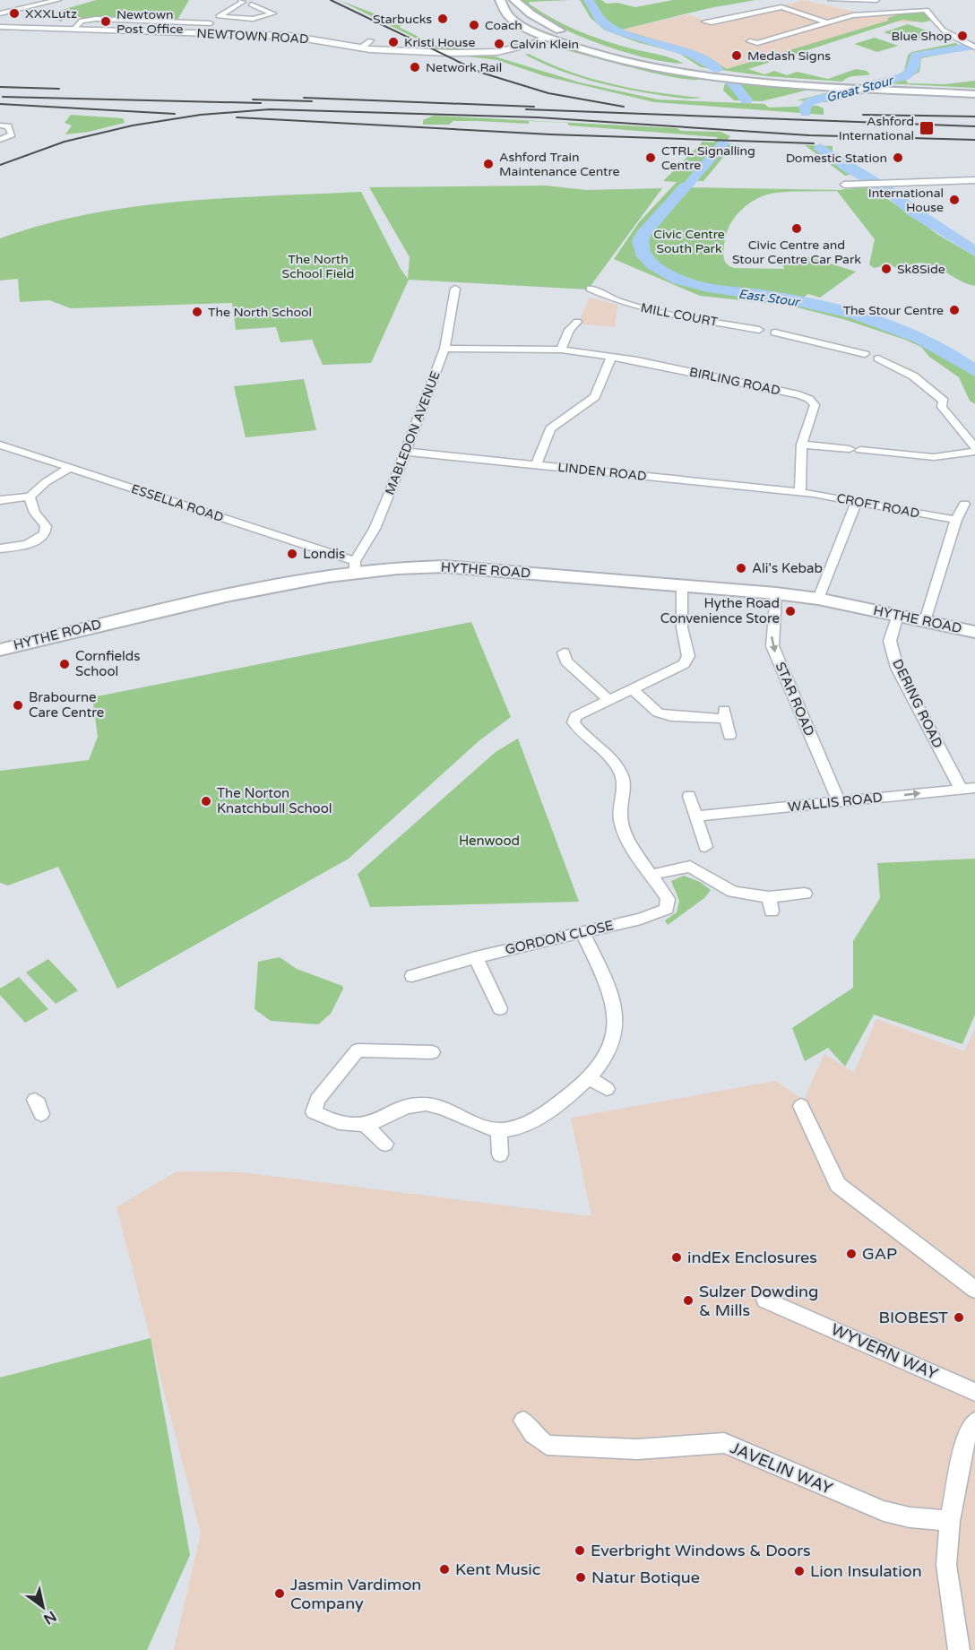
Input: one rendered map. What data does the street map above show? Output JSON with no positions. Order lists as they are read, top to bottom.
{
  "streets": {
    "main road": ["HYTHE ROAD"],
    "street": [
      "NEWTOWN ROAD",
      "MILL COURT",
      "BIRLING ROAD",
      "MABLEDON AVENUE",
      "LINDEN ROAD",
      "ESSELLA ROAD",
      "CROFT ROAD",
      "STAR ROAD",
      "DERING ROAD",
      "WALLIS ROAD",
      "GORDON CLOSE",
      "WYVERN WAY",
      "JAVELIN WAY"
    ]
  },
  "crossings": [
    ["BIRLING ROAD", "MABLEDON AVENUE"],
    ["BIRLING ROAD", "LINDEN ROAD"],
    ["BIRLING ROAD", "CROFT ROAD"],
    ["MABLEDON AVENUE", "LINDEN ROAD"],
    ["MABLEDON AVENUE", "ESSELLA ROAD"],
    ["MABLEDON AVENUE", "HYTHE ROAD"],
    ["LINDEN ROAD", "CROFT ROAD"],
    ["ESSELLA ROAD", "HYTHE ROAD"],
    ["HYTHE ROAD", "STAR ROAD"],
    ["HYTHE ROAD", "DERING ROAD"],
    ["HYTHE ROAD", "GORDON CLOSE"],
    ["STAR ROAD", "WALLIS ROAD"],
    ["DERING ROAD", "WALLIS ROAD"]
  ],
  "one_way": ["STAR ROAD", "WALLIS ROAD"],
  "water": ["Great Stour", "East Stour"],
  "parks": ["Civic Centre South Park", "The North School Field", "Henwood"],
  "places": {
    "other": [
      "XXXLutz",
      "Starbucks",
      "Newtown Post Office",
      "Coach",
      "Blue Shop",
      "Kristi House",
      "Calvin Klein",
      "Medash Signs",
      "Network Rail",
      "CTRL Signalling Centre",
      "Domestic Station",
      "Ashford Train Maintenance Centre",
      "International House",
      "Civic Centre and Stour Centre Car Park",
      "Sk8Side",
      "The Stour Centre",
      "The North School",
      "Londis",
      "Ali's Kebab",
      "Hythe Road Convenience Store",
      "Cornfields School",
      "Brabourne Care Centre",
      "The Norton Knatchbull School",
      "GAP",
      "indEx Enclosures",
      "Sulzer Dowding & Mills",
      "BIOBEST",
      "Everbright Windows & Doors",
      "Kent Music",
      "Lion Insulation",
      "Natur Botique",
      "Jasmin Vardimon Company"
    ],
    "transit": ["Ashford International"]
  },
  "north": "bottom right"
}
